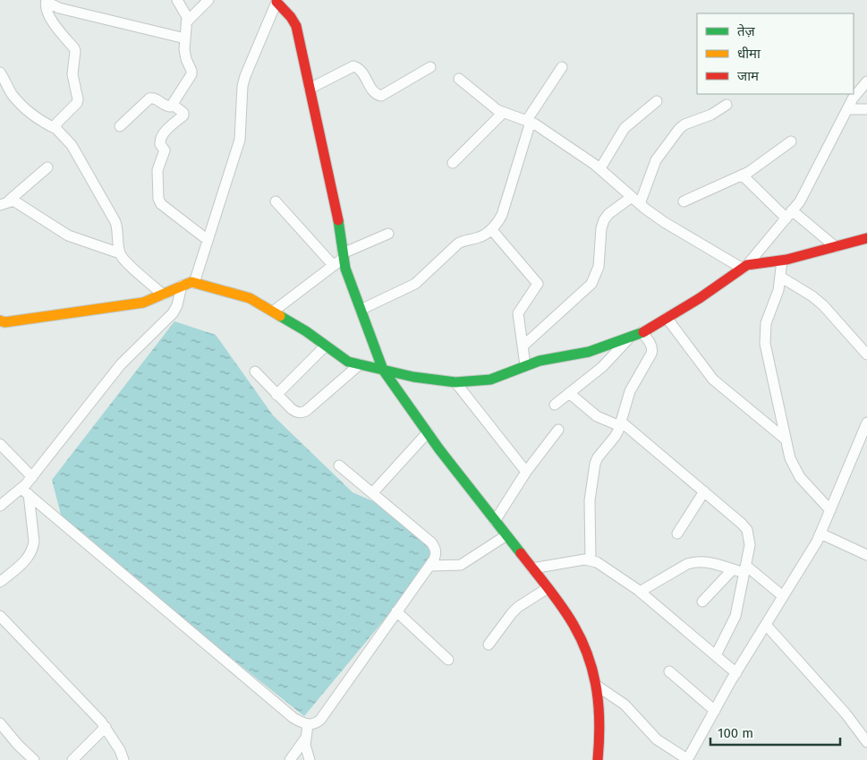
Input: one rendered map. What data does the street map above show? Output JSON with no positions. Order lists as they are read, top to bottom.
{
  "legend": ["तेज़", "धीमा", "जाम"],
  "scale_bar": "100 m"
}
